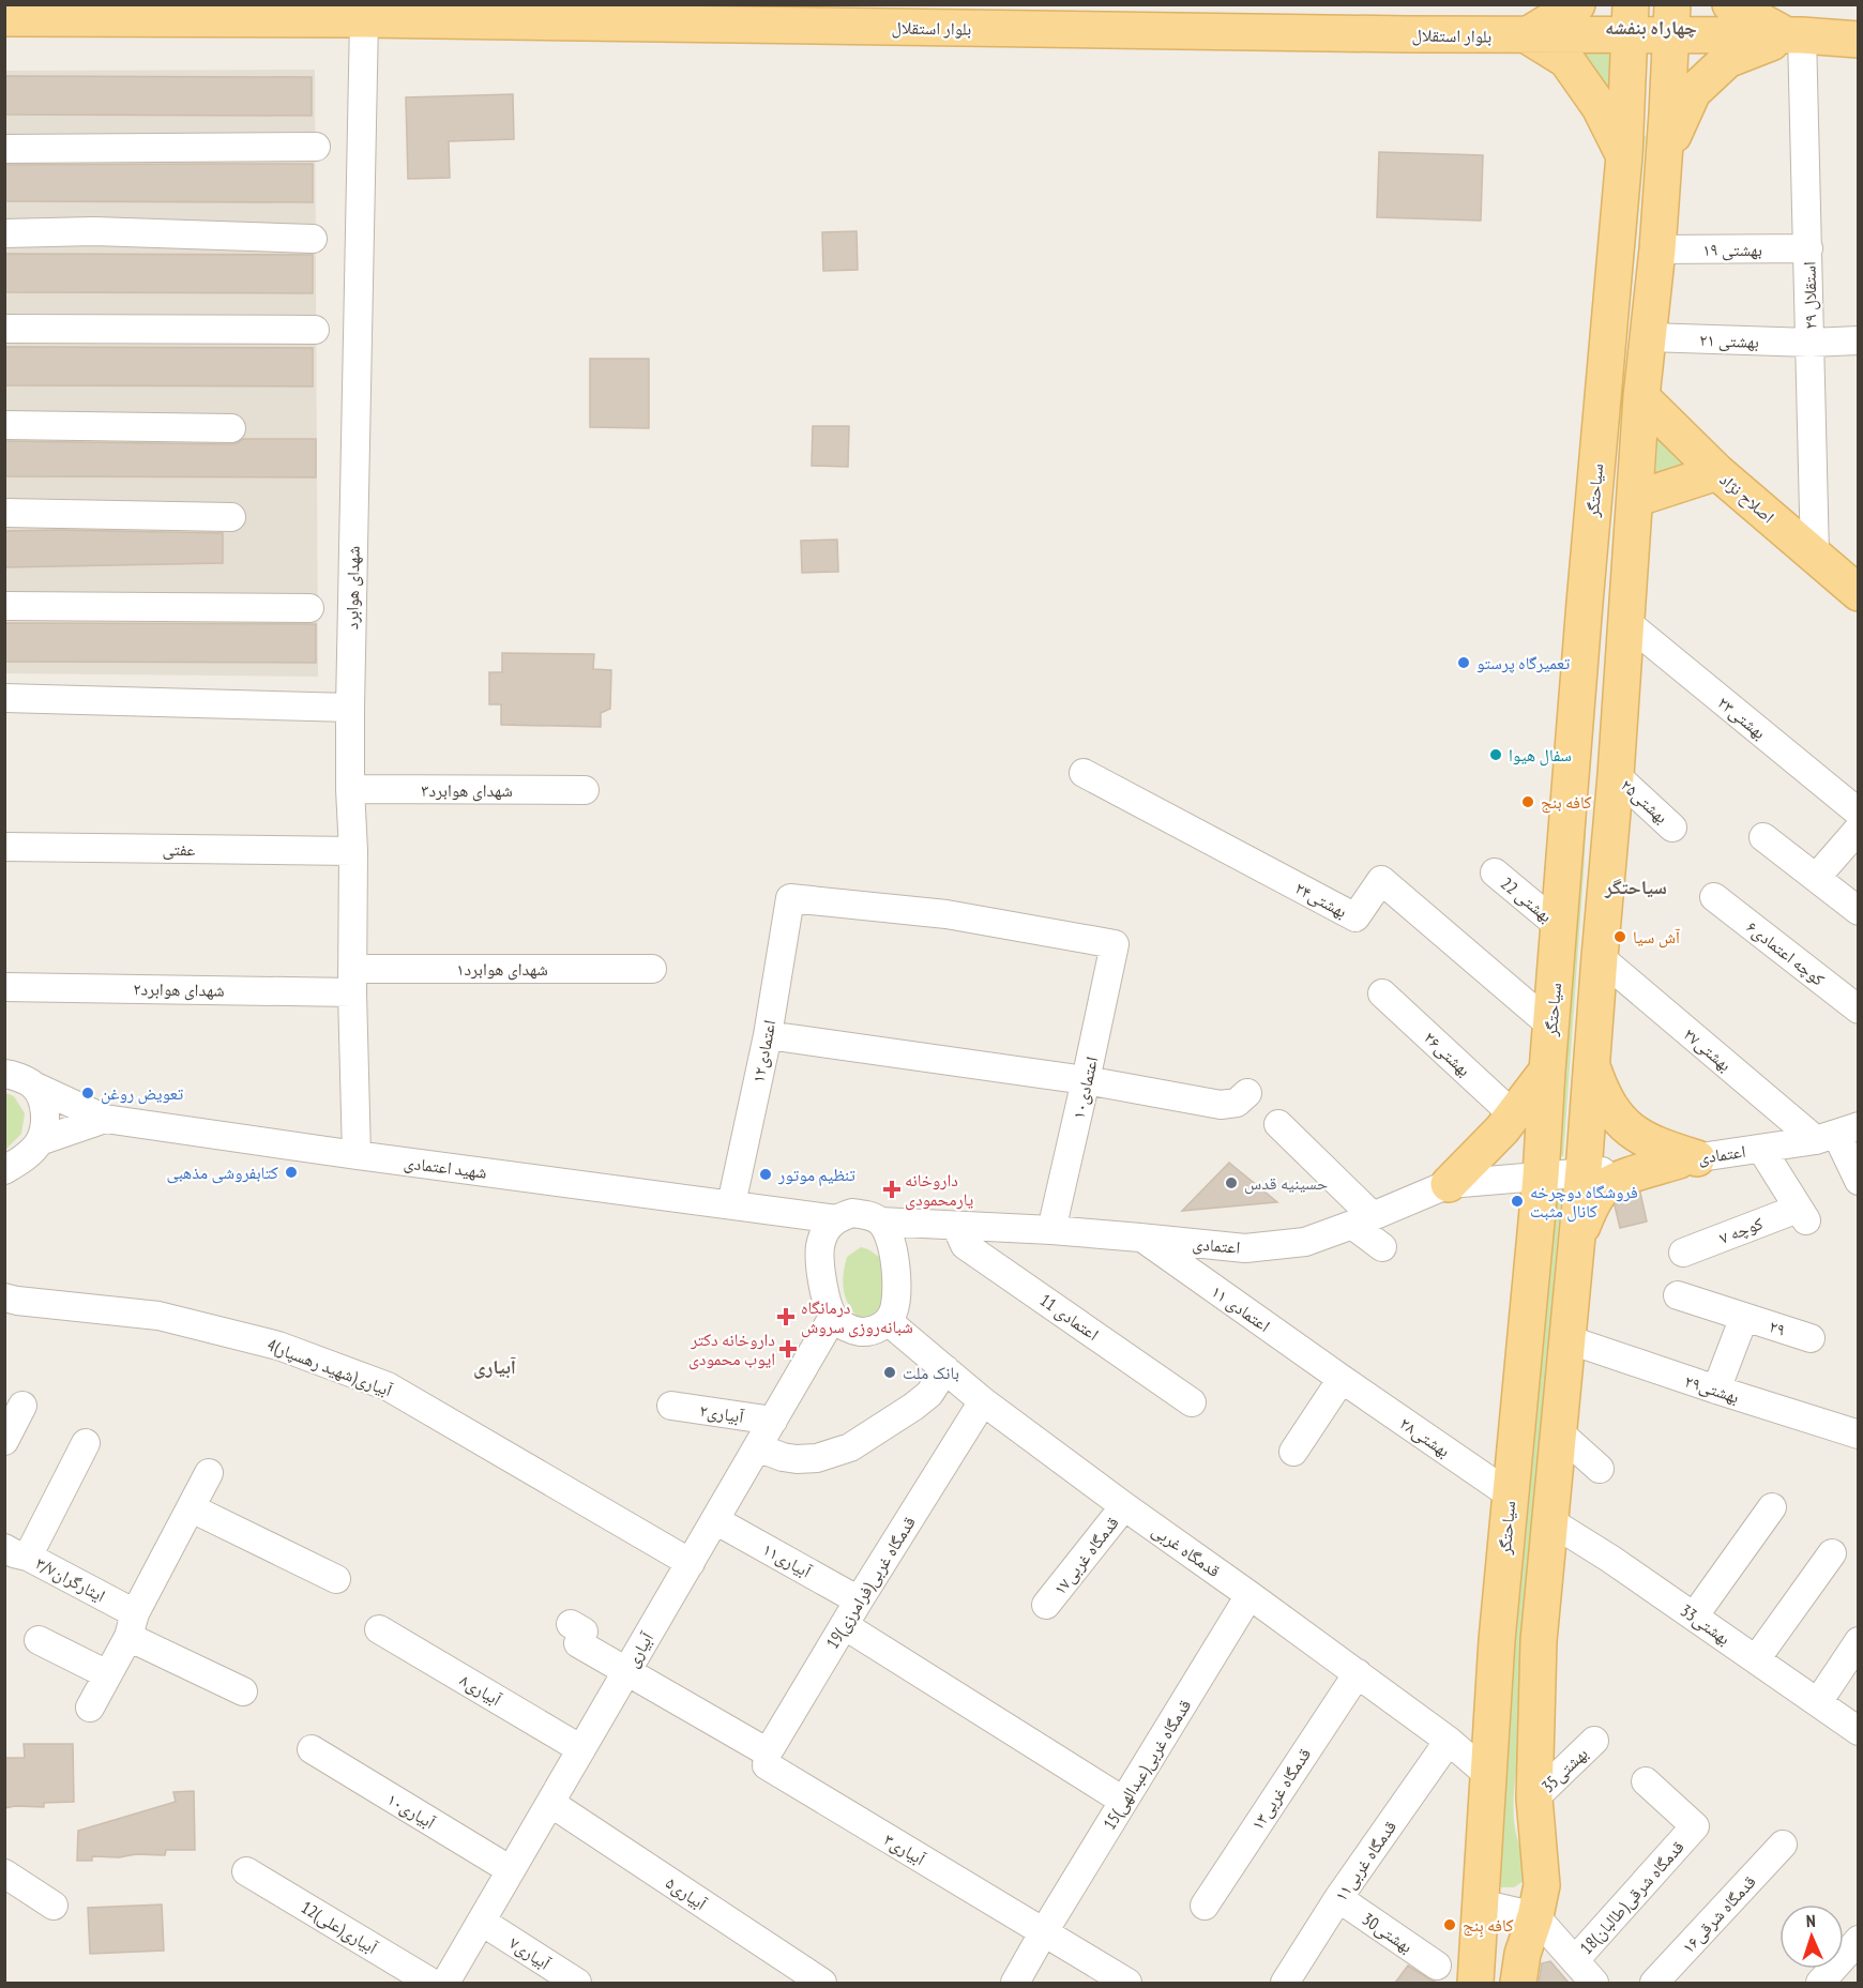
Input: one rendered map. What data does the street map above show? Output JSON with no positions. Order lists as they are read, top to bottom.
{
  "streets": {
    "main road": ["بلوار استقلال", "سیاحتگر", "اصلاح نژاد"],
    "street": [
      "۱۹ بهشتی",
      "۲۹ استقلال",
      "۲۱ بهشتی",
      "شهدای هوابرد",
      "۲۳بهشتی",
      "۳شهدای هوابرد",
      "۲۵بهشتی",
      "عفتی",
      "۲۴بهشتی",
      "22 بهشتی",
      "کوچه اعتمادی۶",
      "شهدای هوابرد۱",
      "شهدای هوابرد۲",
      "۲۷بهشتی",
      "اعتمادی۱۲",
      "۲۶بهشتی",
      "اعتمادی۱۰",
      "اعتمادی",
      "شهید اعتمادی",
      "کوچه ۷",
      "۱۱ اعتمادی",
      "11 اعتمادی",
      "۲۹",
      "4آبیاری(شهید رهسپار)",
      "۲۹بهشتی",
      "آبیاری۲",
      "۲۸بهشتی",
      "قدمگاه غربی",
      "قدمگاه غربی۱۷",
      "آبیاری۱۱",
      "ایثارگران۳/۷",
      "19قدمگاه غربی(فرامرزی)",
      "33بهشتی",
      "آبیاری",
      "آبیاری۸",
      "15قدمگاه غربی(عبدالهی)",
      "بهشتی35",
      "قدمگاه غربی۱۳",
      "آبیاری۱۰",
      "آبیاری۳",
      "قدمگاه غربی۱۱",
      "آبیاری۵",
      "18قدمگاه شرقی(طالبان)",
      "قدمگاه شرقی۱۶",
      "12آبیاری(علی)",
      "30بهشتی",
      "آبیاری۷"
    ]
  },
  "crossings": [
    ["بلوار استقلال", "۲۹ استقلال"],
    ["بلوار استقلال", "سیاحتگر"],
    ["بلوار استقلال", "شهدای هوابرد"],
    ["۱۹ بهشتی", "۲۹ استقلال"],
    ["۲۹ استقلال", "۲۱ بهشتی"],
    ["۲۹ استقلال", "اصلاح نژاد"],
    ["سیاحتگر", "۲۴بهشتی"],
    ["سیاحتگر", "22 بهشتی"],
    ["سیاحتگر", "اعتمادی"],
    ["سیاحتگر", "۲۸بهشتی"],
    ["سیاحتگر", "قدمگاه غربی"],
    ["شهدای هوابرد", "۳شهدای هوابرد"],
    ["شهدای هوابرد", "عفتی"],
    ["شهدای هوابرد", "شهدای هوابرد۱"],
    ["شهدای هوابرد", "شهدای هوابرد۲"],
    ["شهدای هوابرد", "شهید اعتمادی"],
    ["شهدای هوابرد۱", "شهدای هوابرد۲"],
    ["۲۷بهشتی", "اعتمادی"],
    ["اعتمادی۱۲", "اعتمادی۱۰"],
    ["اعتمادی۱۲", "شهید اعتمادی"],
    ["اعتمادی۱۰", "اعتمادی"],
    ["اعتمادی", "شهید اعتمادی"],
    ["اعتمادی", "کوچه ۷"],
    ["اعتمادی", "۱۱ اعتمادی"],
    ["اعتمادی", "11 اعتمادی"],
    ["اعتمادی", "قدمگاه غربی"],
    ["اعتمادی", "آبیاری"],
    ["شهید اعتمادی", "قدمگاه غربی"],
    ["شهید اعتمادی", "آبیاری"],
    ["۱۱ اعتمادی", "۲۸بهشتی"],
    ["4آبیاری(شهید رهسپار)", "آبیاری"],
    ["آبیاری۲", "آبیاری"],
    ["قدمگاه غربی", "قدمگاه غربی۱۷"],
    ["قدمگاه غربی", "19قدمگاه غربی(فرامرزی)"],
    ["قدمگاه غربی", "آبیاری"],
    ["قدمگاه غربی", "15قدمگاه غربی(عبدالهی)"],
    ["قدمگاه غربی", "قدمگاه غربی۱۳"],
    ["قدمگاه غربی", "قدمگاه غربی۱۱"],
    ["آبیاری۱۱", "19قدمگاه غربی(فرامرزی)"],
    ["آبیاری۱۱", "آبیاری"],
    ["19قدمگاه غربی(فرامرزی)", "آبیاری۳"],
    ["آبیاری", "آبیاری۸"],
    ["آبیاری", "آبیاری۱۰"],
    ["آبیاری", "آبیاری۳"],
    ["آبیاری", "آبیاری۵"],
    ["آبیاری", "آبیاری۷"],
    ["15قدمگاه غربی(عبدالهی)", "آبیاری۳"],
    ["قدمگاه غربی۱۱", "30بهشتی"]
  ],
  "districts": ["چهاراه بنفشه", "سیاحتگر", "آبیاری"],
  "places": {
    "other": [
      "تعمیرگاه پرستو",
      "سفال هیوا",
      "کافه بنج",
      "آش سیا",
      "تعویض روغن",
      "کتابفروشی مذهبی",
      "تنظیم موتور",
      "حسینیه قدس",
      "فروشگاه دوچرخه کانال مثبت",
      "بانک ملت",
      "کافه بِنج"
    ],
    "health": ["داروخانه یارمحمودی", "درمانگاه شبانه‌روزی سروش", "داروخانه دکتر ایوب محمودی"]
  },
  "north": "top"
}
